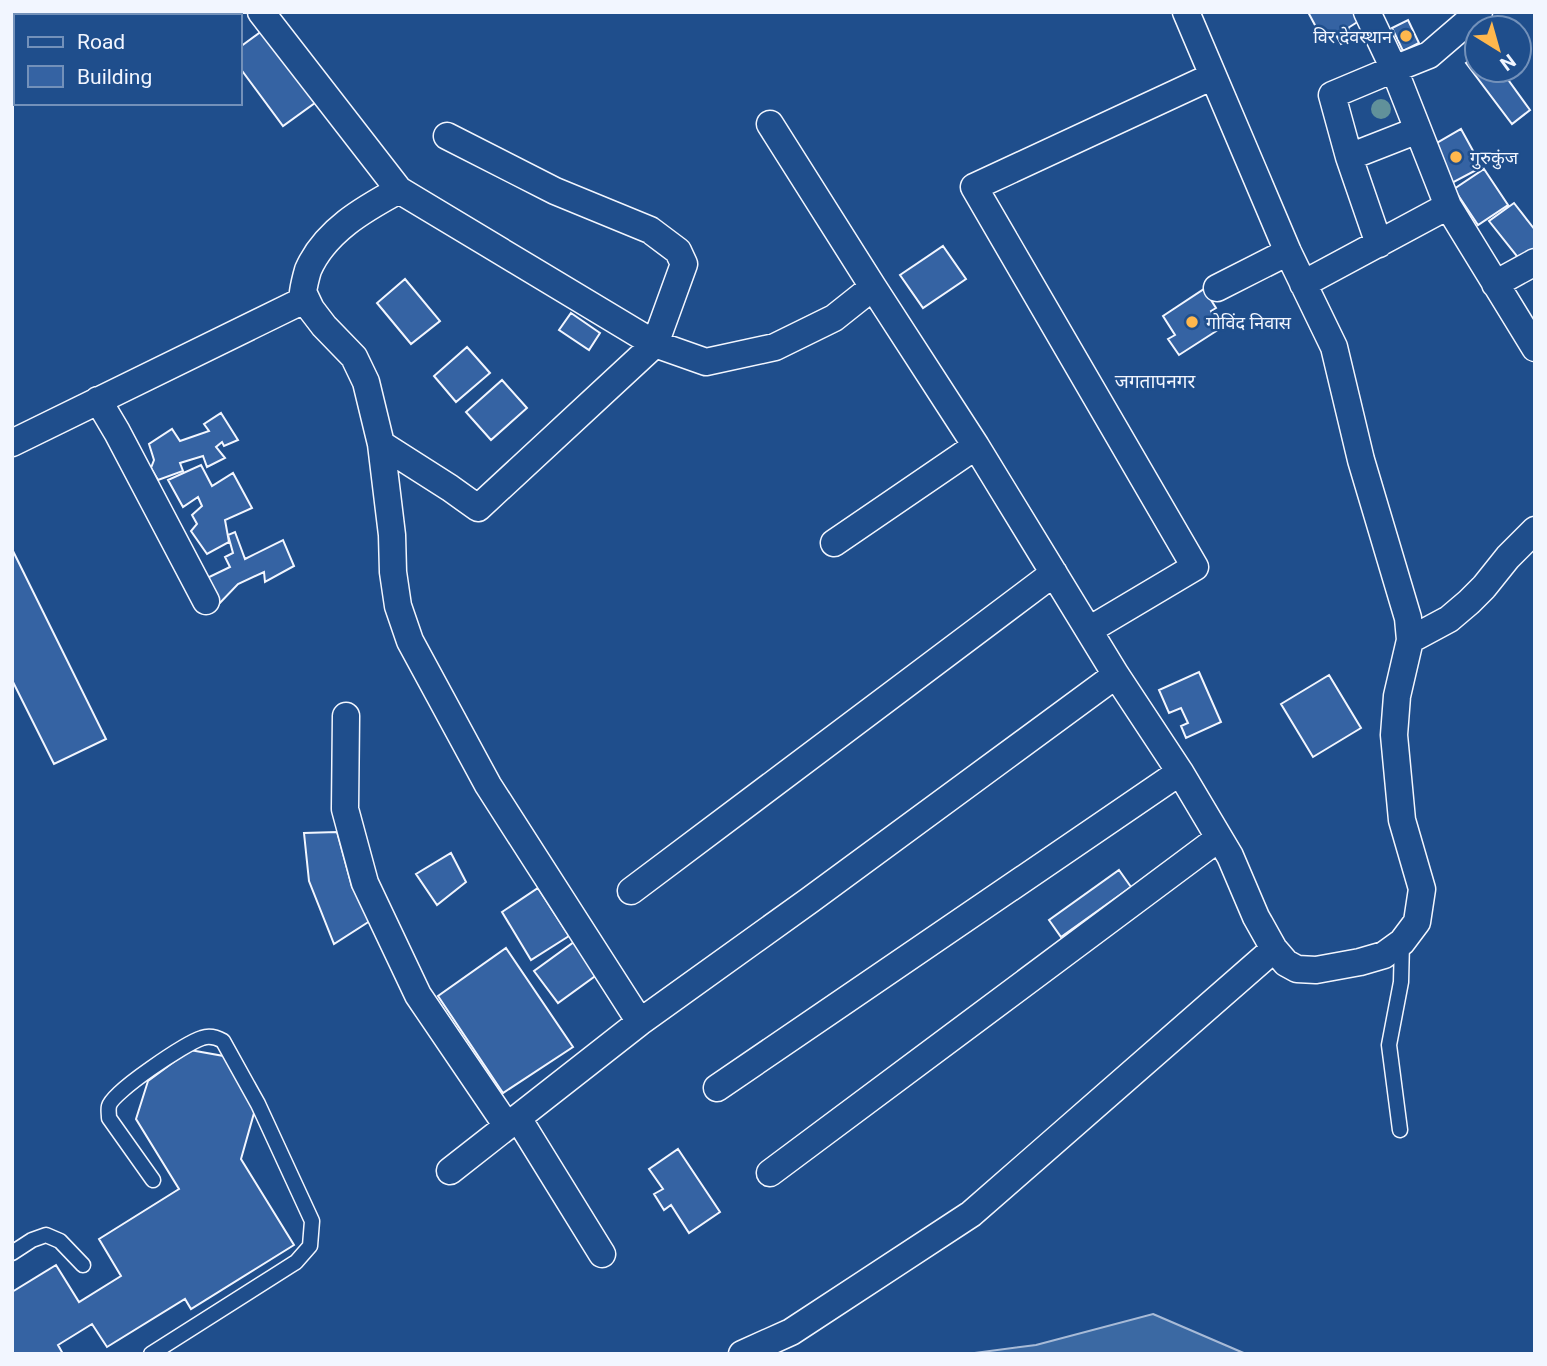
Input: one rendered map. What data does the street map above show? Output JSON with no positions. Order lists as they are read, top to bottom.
{
  "districts": ["जगतापनगर"],
  "places": ["विर देवस्थान", "गुरुकुंज", "गोविंद निवास"],
  "legend": ["Road", "Building"],
  "north": "bottom right"
}
